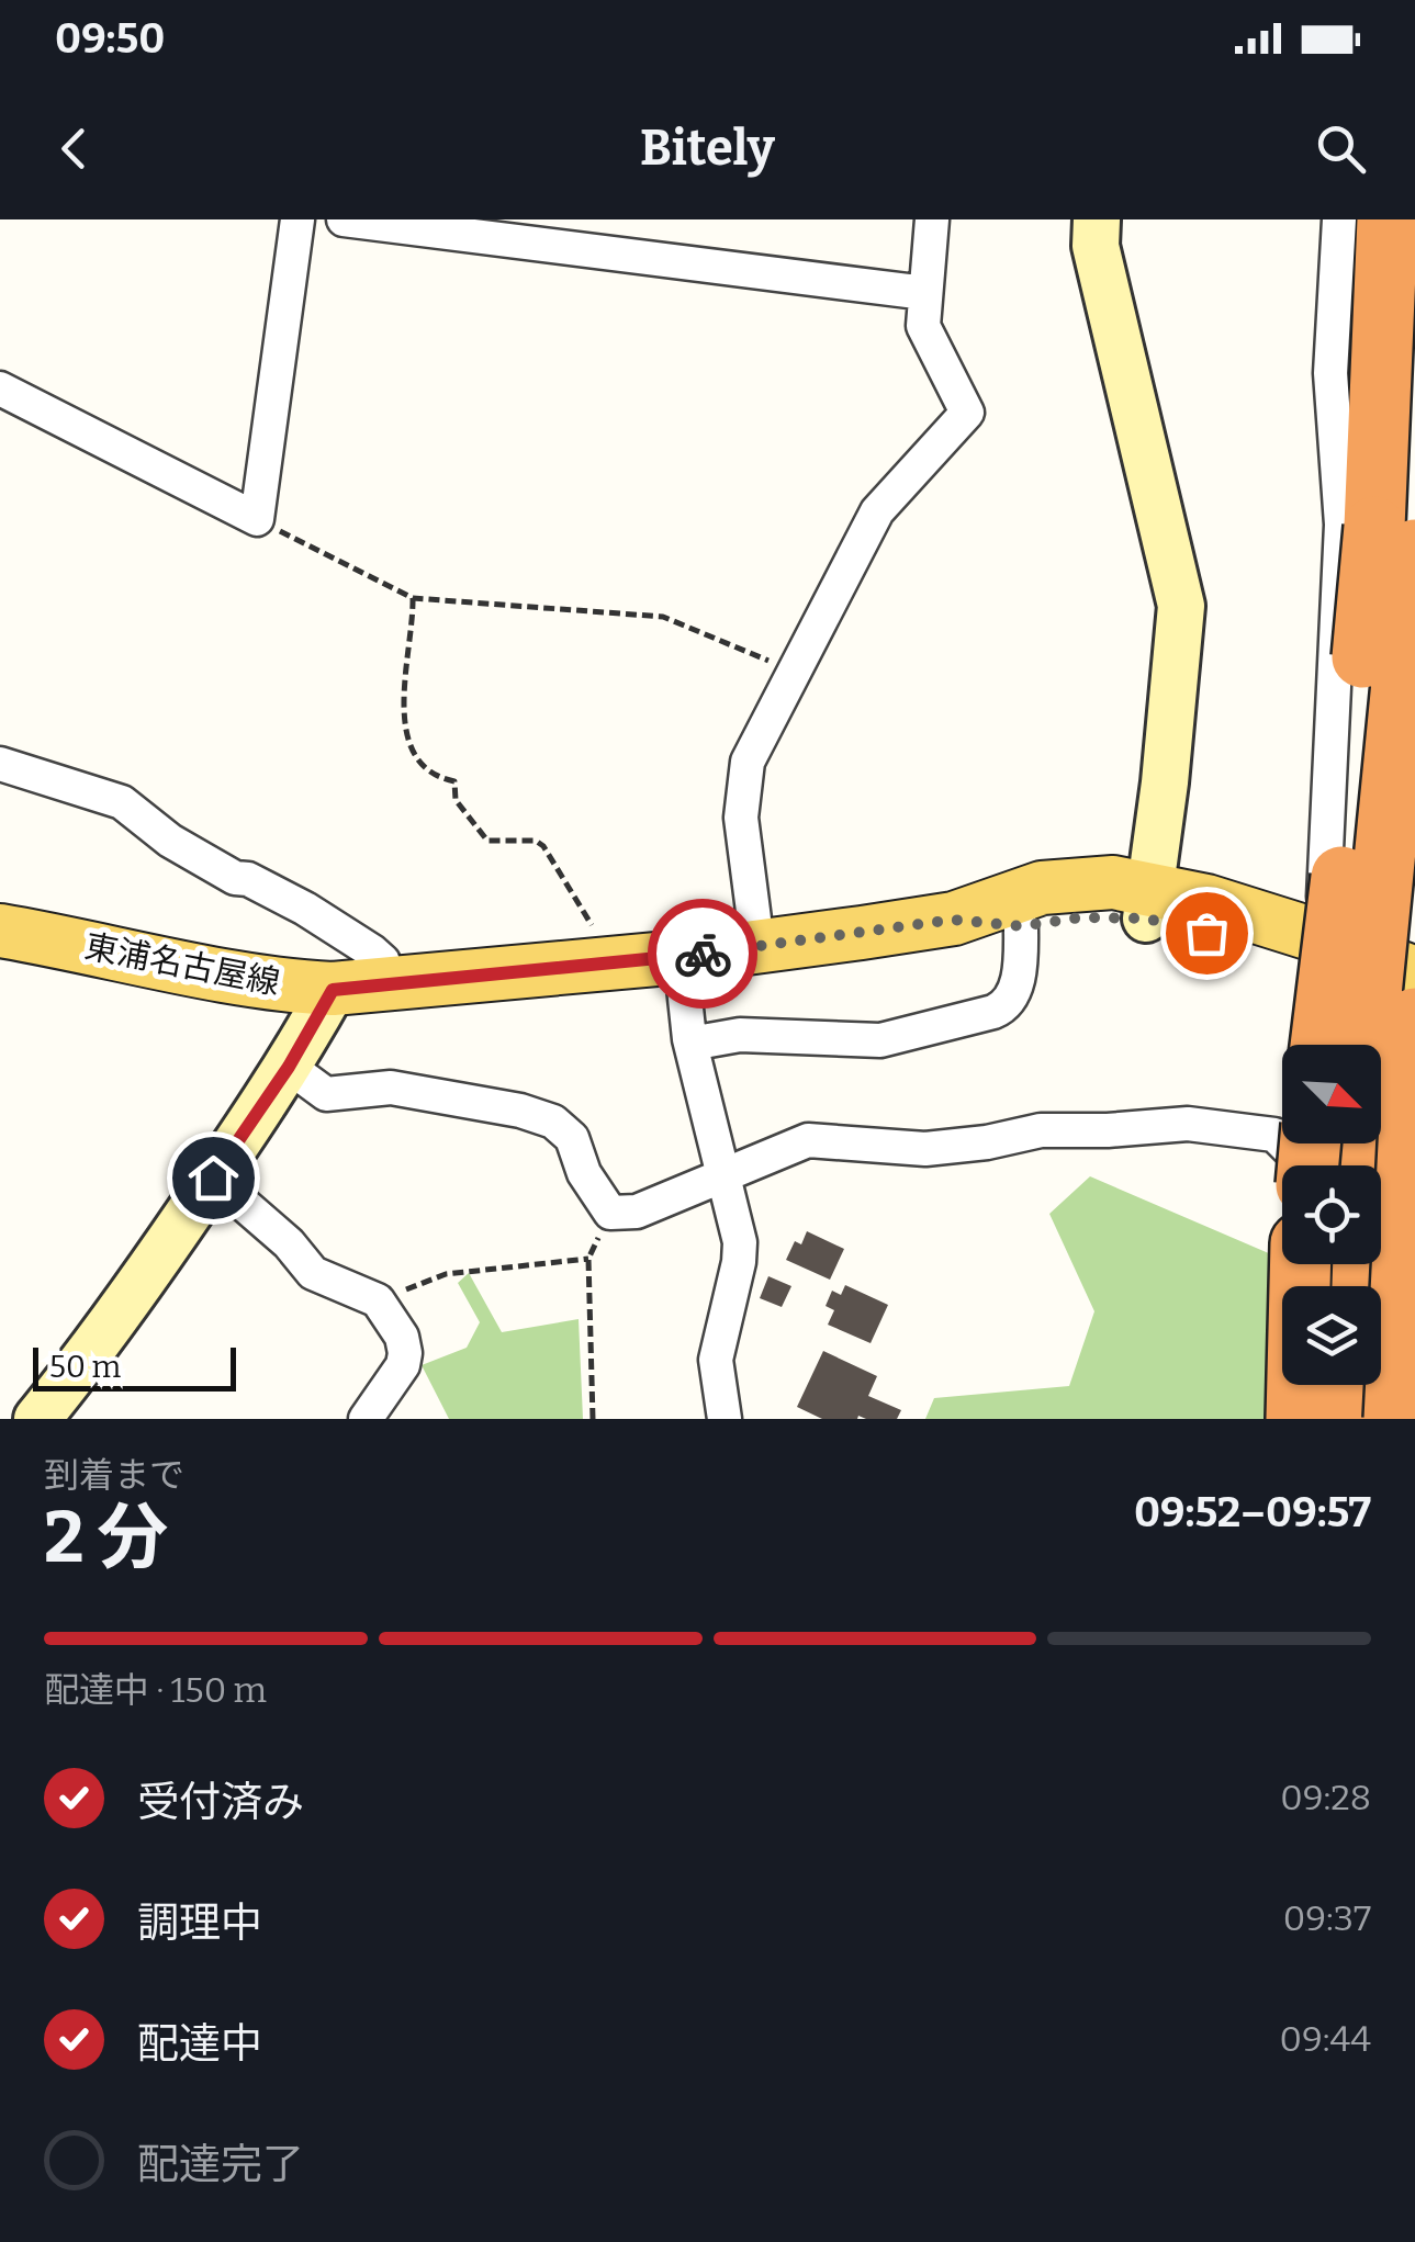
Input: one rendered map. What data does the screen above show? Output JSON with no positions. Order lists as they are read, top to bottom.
{
  "streets": {
    "main road": ["東浦名古屋線"]
  },
  "scale_bar": "50 m",
  "north": "bottom right",
  "page": {
    "status": "09:50",
    "header": "Bitely",
    "scale": "50 m",
    "heading": ["2 分", "到着まで", "09:52–09:57"],
    "bar": "配達中 · 150 m",
    "list": [
      ["受付済み", "09:28"],
      ["調理中", "09:37"],
      ["配達中", "09:44"],
      "配達完了"
    ]
  }
}
